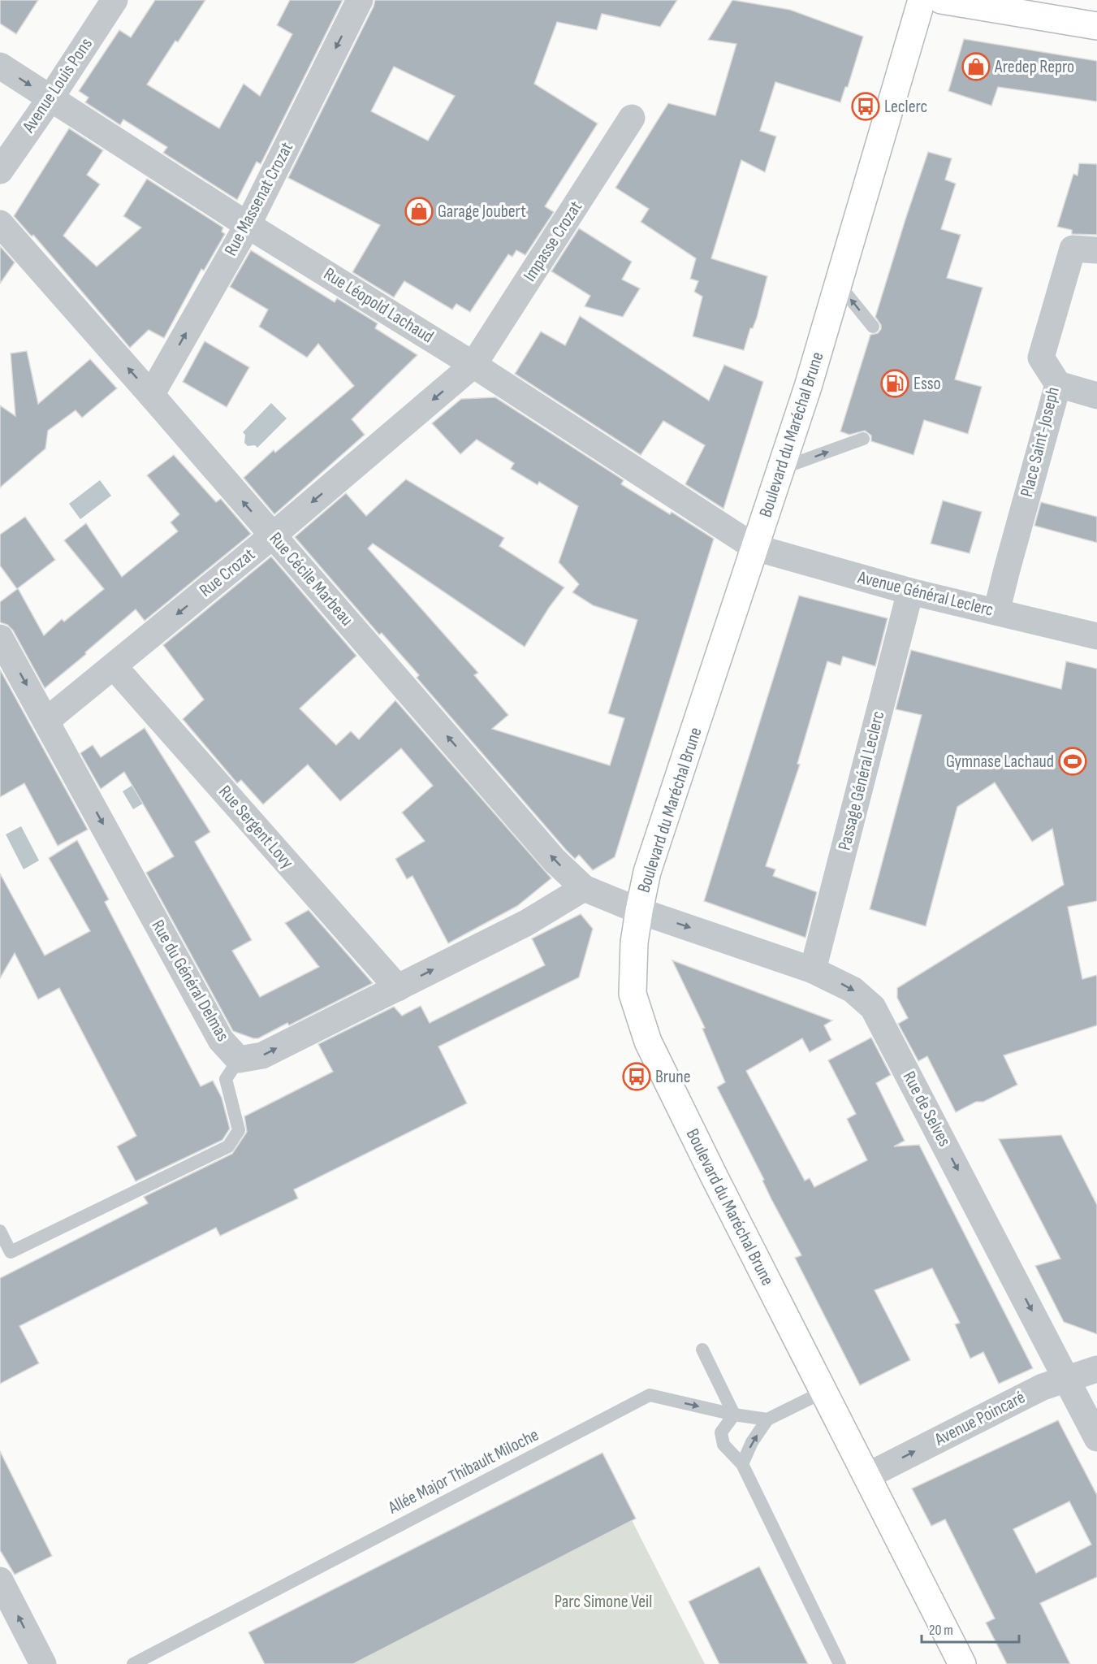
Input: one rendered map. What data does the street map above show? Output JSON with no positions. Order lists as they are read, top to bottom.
{
  "streets": {
    "main road": ["Boulevard du Maréchal Brune"],
    "street": [
      "Avenue Louis Pons",
      "Rue Massenat Crozat",
      "Impasse Crozat",
      "Rue Léopold Lachaud",
      "Place Saint-Joseph",
      "Rue Crozat",
      "Rue Cécile Marbeau",
      "Avenue Général Leclerc",
      "Passage Général Leclerc",
      "Rue Sergent Lovy",
      "Rue du Général Delmas",
      "Rue de Selves",
      "Avenue Poincaré"
    ],
    "lane": ["Allée Major Thibault Miloche"]
  },
  "crossings": [
    ["Avenue Louis Pons", "Rue Léopold Lachaud"],
    ["Rue Massenat Crozat", "Rue Léopold Lachaud"],
    ["Rue Massenat Crozat", "Rue Cécile Marbeau"],
    ["Impasse Crozat", "Rue Léopold Lachaud"],
    ["Impasse Crozat", "Rue Crozat"],
    ["Rue Léopold Lachaud", "Boulevard du Maréchal Brune"],
    ["Rue Léopold Lachaud", "Rue Crozat"],
    ["Rue Léopold Lachaud", "Avenue Général Leclerc"],
    ["Boulevard du Maréchal Brune", "Rue Cécile Marbeau"],
    ["Boulevard du Maréchal Brune", "Avenue Général Leclerc"],
    ["Boulevard du Maréchal Brune", "Rue de Selves"],
    ["Boulevard du Maréchal Brune", "Avenue Poincaré"],
    ["Place Saint-Joseph", "Avenue Général Leclerc"],
    ["Rue Crozat", "Rue Cécile Marbeau"],
    ["Rue Crozat", "Rue Sergent Lovy"],
    ["Rue Crozat", "Rue du Général Delmas"],
    ["Rue Cécile Marbeau", "Rue du Général Delmas"],
    ["Rue Cécile Marbeau", "Rue de Selves"],
    ["Avenue Général Leclerc", "Passage Général Leclerc"],
    ["Passage Général Leclerc", "Rue de Selves"],
    ["Rue Sergent Lovy", "Rue du Général Delmas"],
    ["Rue de Selves", "Avenue Poincaré"]
  ],
  "one_way": [
    "Rue Crozat",
    "Rue Cécile Marbeau",
    "Rue de Selves",
    "Avenue Poincaré",
    "Allée Major Thibault Miloche"
  ],
  "parks": ["Parc Simone Veil"],
  "places": {
    "shop": ["Aredep Repro", "Garage Joubert"],
    "bus stop": ["Leclerc", "Brune"],
    "fuel station": ["Esso"],
    "sports": ["Gymnase Lachaud"]
  },
  "scale_bar": "20 m"
}
